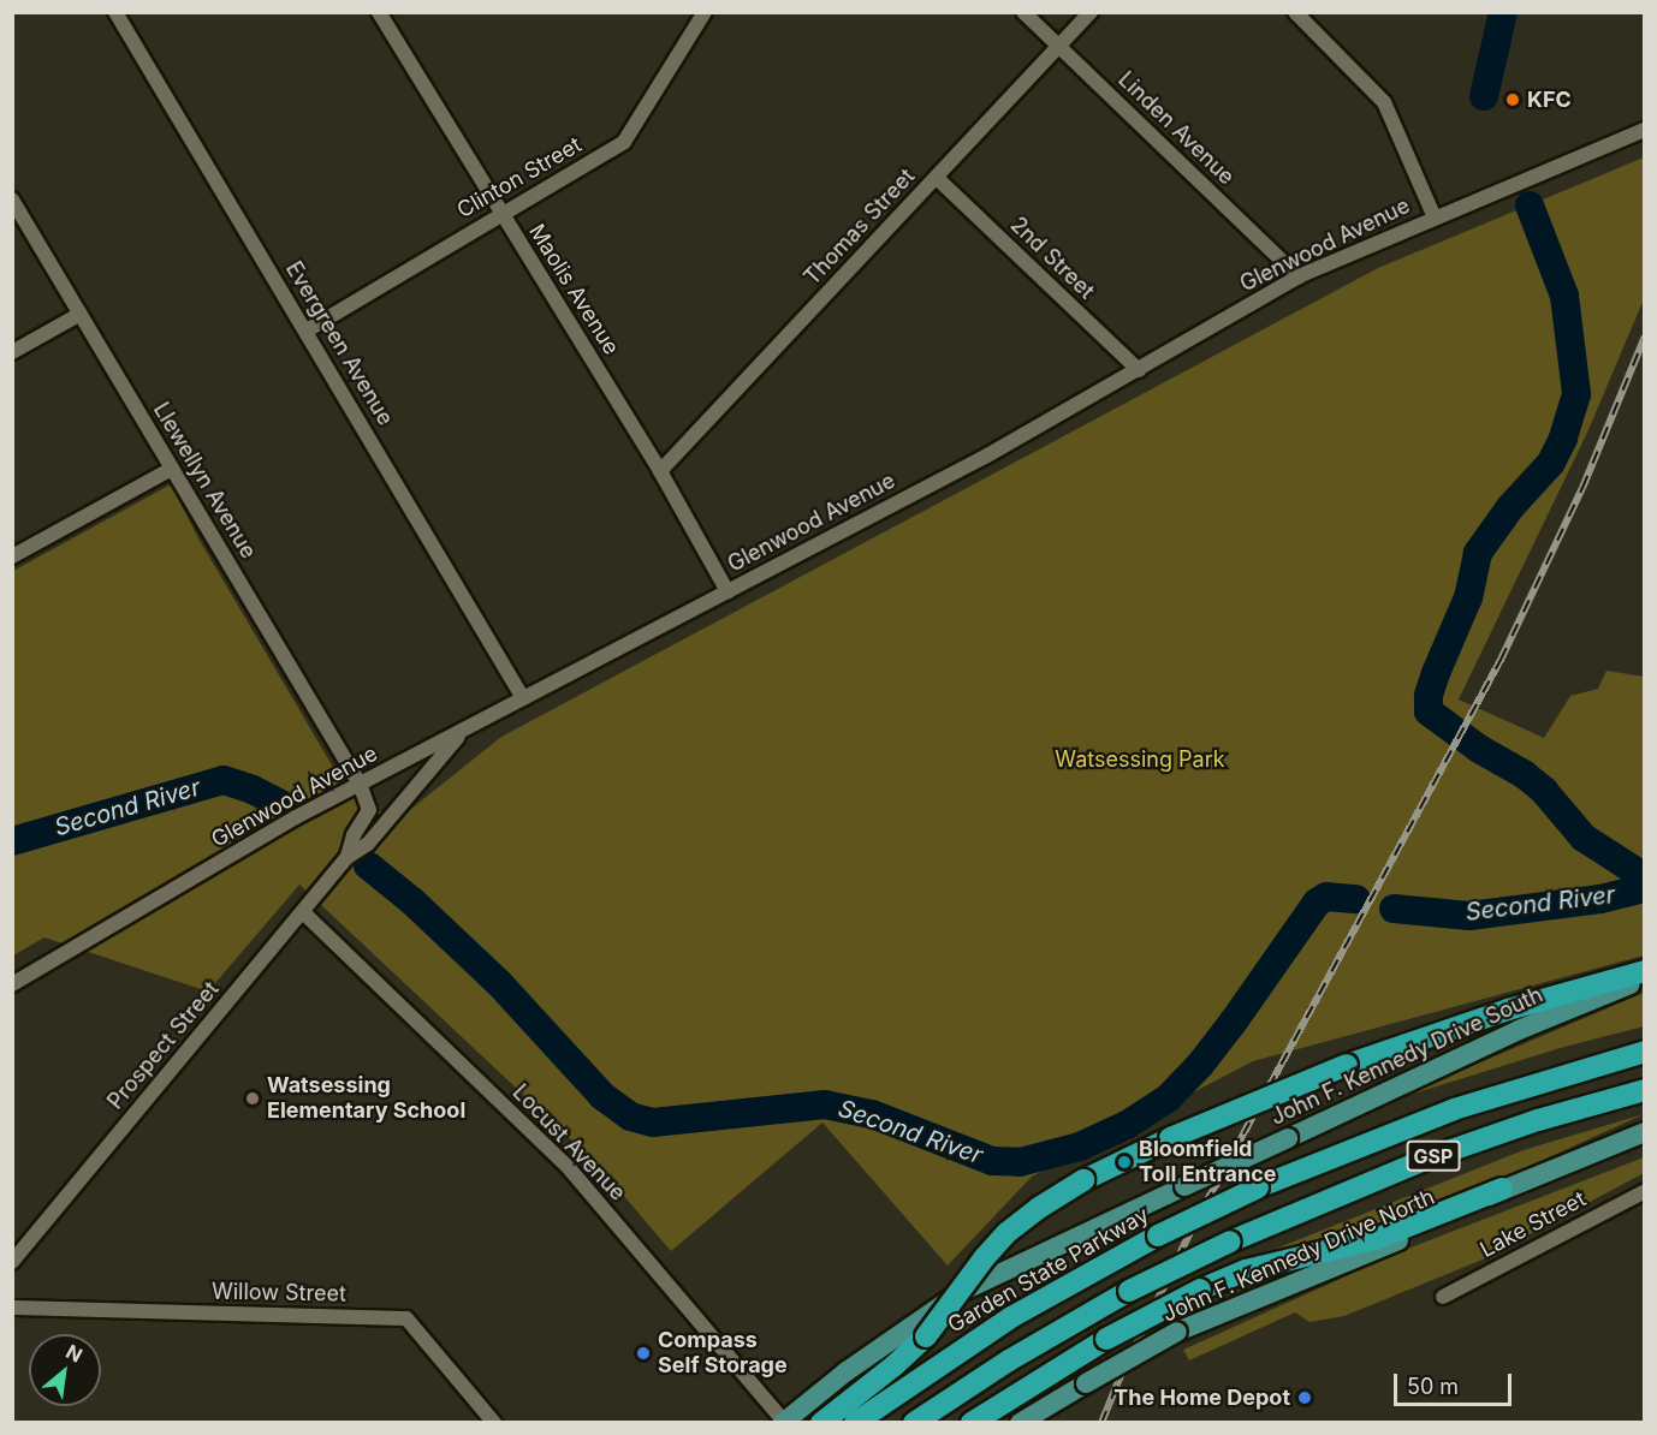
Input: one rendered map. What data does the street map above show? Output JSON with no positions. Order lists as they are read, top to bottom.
{
  "streets": {
    "highway": ["GSP", "Garden State Parkway"],
    "main road": ["John F. Kennedy Drive South", "John F. Kennedy Drive North"],
    "street": [
      "Linden Avenue",
      "Clinton Street",
      "Thomas Street",
      "Glenwood Avenue",
      "2nd Street",
      "Maolis Avenue",
      "Evergreen Avenue",
      "Llewellyn Avenue",
      "Prospect Street",
      "Locust Avenue",
      "Lake Street",
      "Willow Street"
    ]
  },
  "crossings": [
    ["Linden Avenue", "Thomas Street"],
    ["Linden Avenue", "Glenwood Avenue"],
    ["Clinton Street", "Maolis Avenue"],
    ["Clinton Street", "Evergreen Avenue"],
    ["Thomas Street", "2nd Street"],
    ["Thomas Street", "Maolis Avenue"],
    ["Glenwood Avenue", "2nd Street"],
    ["Glenwood Avenue", "Maolis Avenue"],
    ["Glenwood Avenue", "Evergreen Avenue"],
    ["Glenwood Avenue", "Llewellyn Avenue"],
    ["Glenwood Avenue", "Prospect Street"],
    ["Llewellyn Avenue", "Prospect Street"],
    ["Prospect Street", "Locust Avenue"],
    ["John F. Kennedy Drive South", "Locust Avenue"]
  ],
  "water": ["Second River"],
  "parks": ["Watsessing Park"],
  "places": [
    "KFC",
    "Watsessing Elementary School",
    "Bloomfield Toll Entrance",
    "Compass Self Storage",
    "The Home Depot"
  ],
  "scale_bar": "50 m",
  "north": "top right"
}
